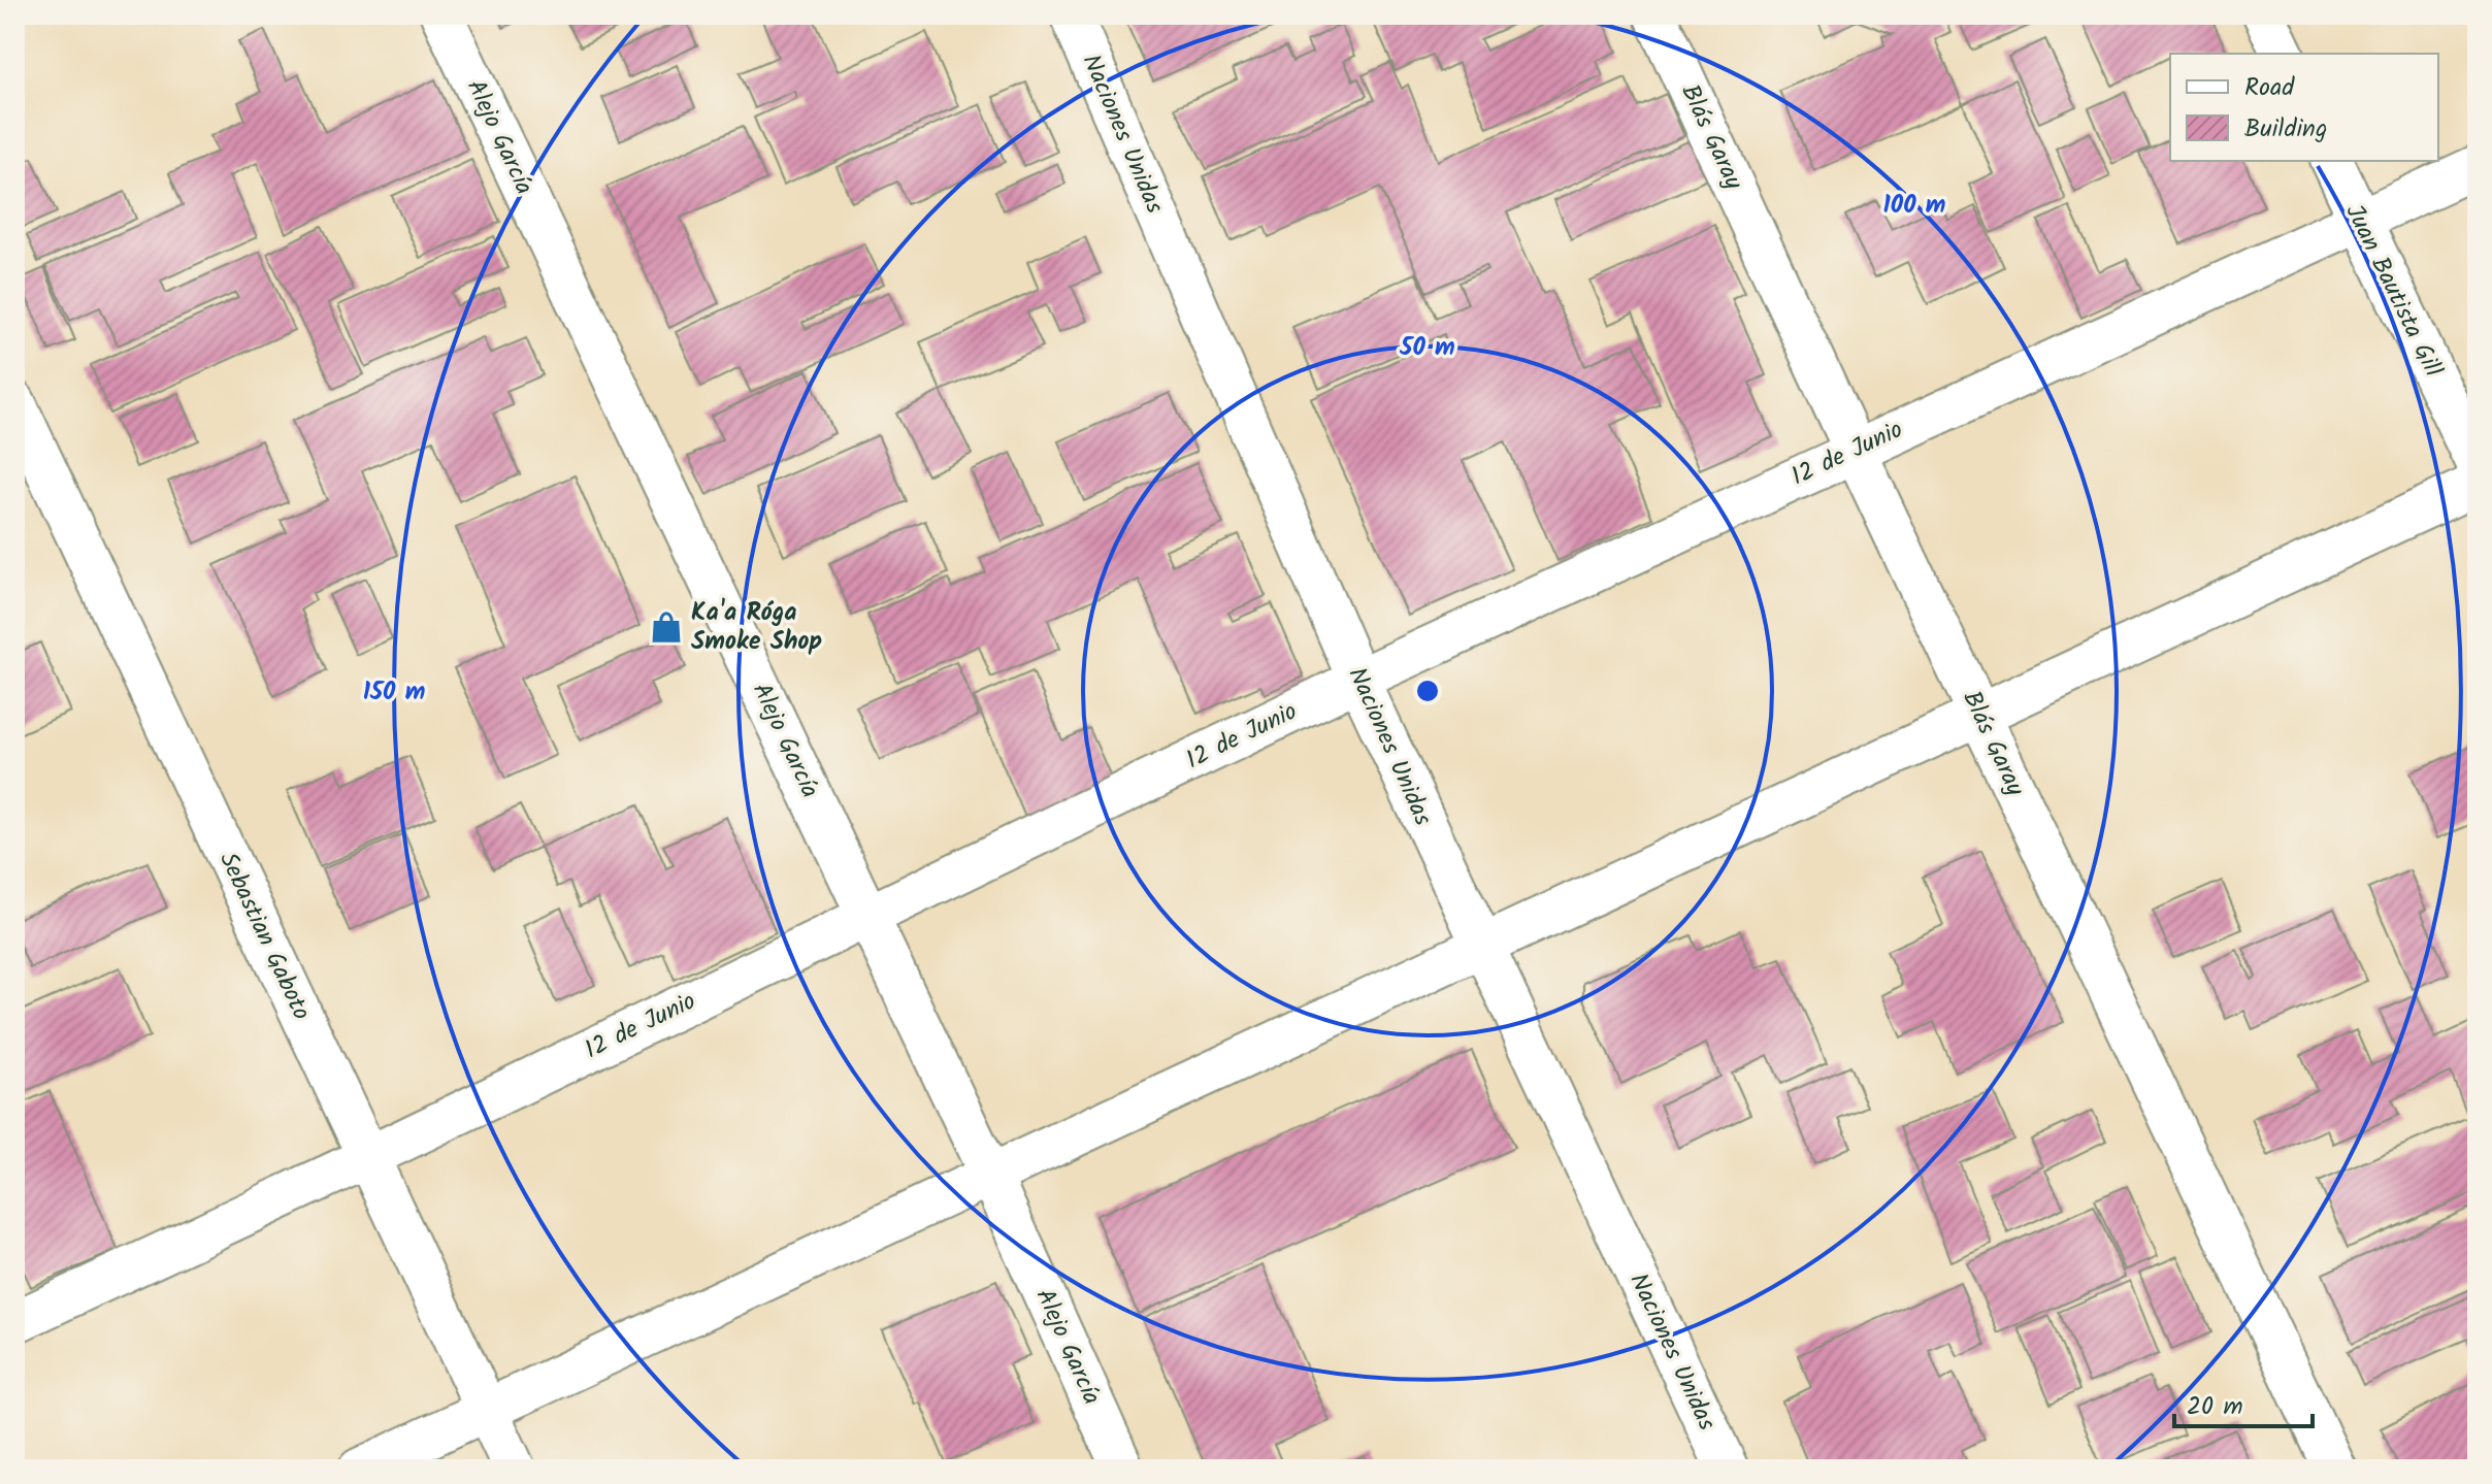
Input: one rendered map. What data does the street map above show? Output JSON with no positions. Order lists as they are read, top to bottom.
{
  "streets": {
    "street": [
      "Naciones Unidas",
      "Alejo García",
      "Blás Garay",
      "Juan Bautista Gill",
      "12 de Junio",
      "Sebastian Gaboto"
    ]
  },
  "crossings": [
    ["Naciones Unidas", "12 de Junio"],
    ["Alejo García", "12 de Junio"],
    ["Blás Garay", "12 de Junio"],
    ["Juan Bautista Gill", "12 de Junio"],
    ["12 de Junio", "Sebastian Gaboto"]
  ],
  "places": {
    "shop": ["Ka'a Róga Smoke Shop"]
  },
  "legend": ["Road", "Building"],
  "scale_bar": "20 m",
  "rings": ["100 m", "50 m", "150 m"]
}
